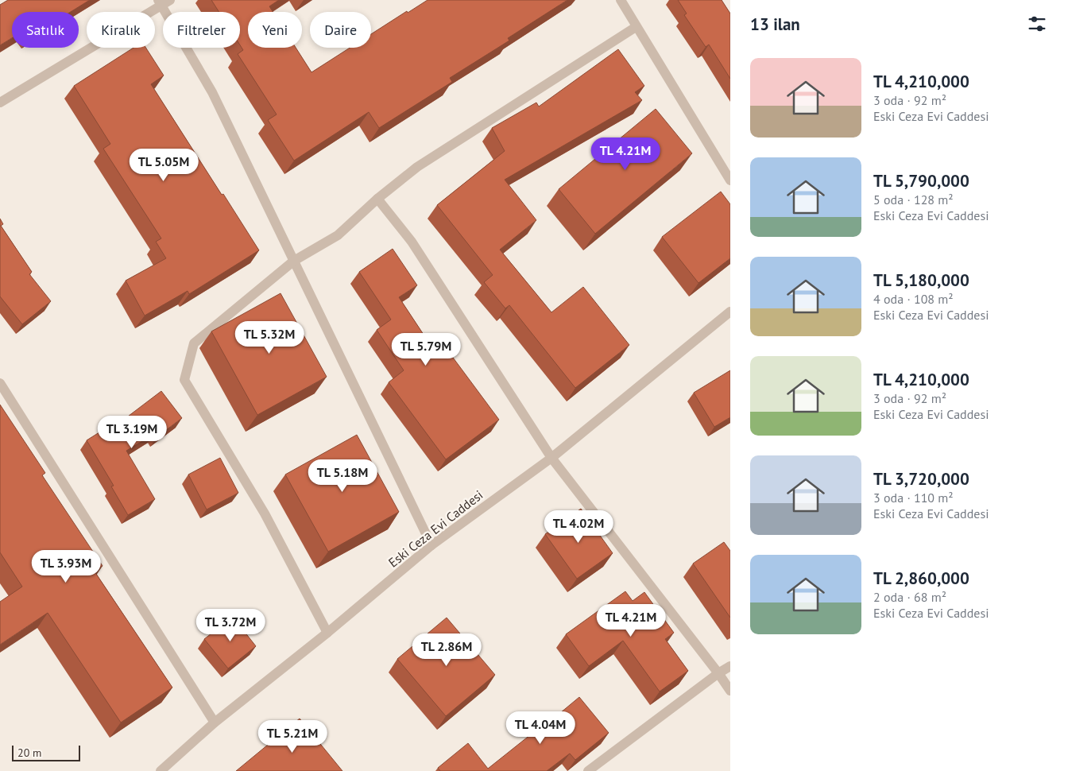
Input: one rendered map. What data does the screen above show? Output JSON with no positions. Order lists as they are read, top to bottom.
{
  "streets": {
    "street": ["Eski Ceza Evi Caddesi"]
  },
  "scale_bar": "20 m",
  "page": {
    "heading": "13 ilan",
    "chip": [
      "Satılık",
      "Kiralık",
      "Filtreler",
      "Yeni",
      "Daire"
    ],
    "list": [
      {
        "name": "TL 4,210,000",
        "note": "3 oda · 92 m² · Eski Ceza Evi Caddesi"
      },
      {
        "name": "TL 5,790,000",
        "note": "5 oda · 128 m² · Eski Ceza Evi Caddesi"
      },
      {
        "name": "TL 5,180,000",
        "note": "4 oda · 108 m² · Eski Ceza Evi Caddesi"
      },
      {
        "name": "TL 4,210,000",
        "note": "3 oda · 92 m² · Eski Ceza Evi Caddesi"
      },
      {
        "name": "TL 3,720,000",
        "note": "3 oda · 110 m² · Eski Ceza Evi Caddesi"
      },
      {
        "name": "TL 2,860,000",
        "note": "2 oda · 68 m² · Eski Ceza Evi Caddesi"
      }
    ],
    "price": [
      "TL 4.21M",
      "TL 5.05M",
      "TL 5.32M",
      "TL 5.79M",
      "TL 3.19M",
      "TL 5.18M",
      "TL 4.02M",
      "TL 3.93M",
      "TL 4.21M",
      "TL 3.72M",
      "TL 2.86M",
      "TL 4.04M",
      "TL 5.21M"
    ],
    "scale": "20 m"
  }
}
